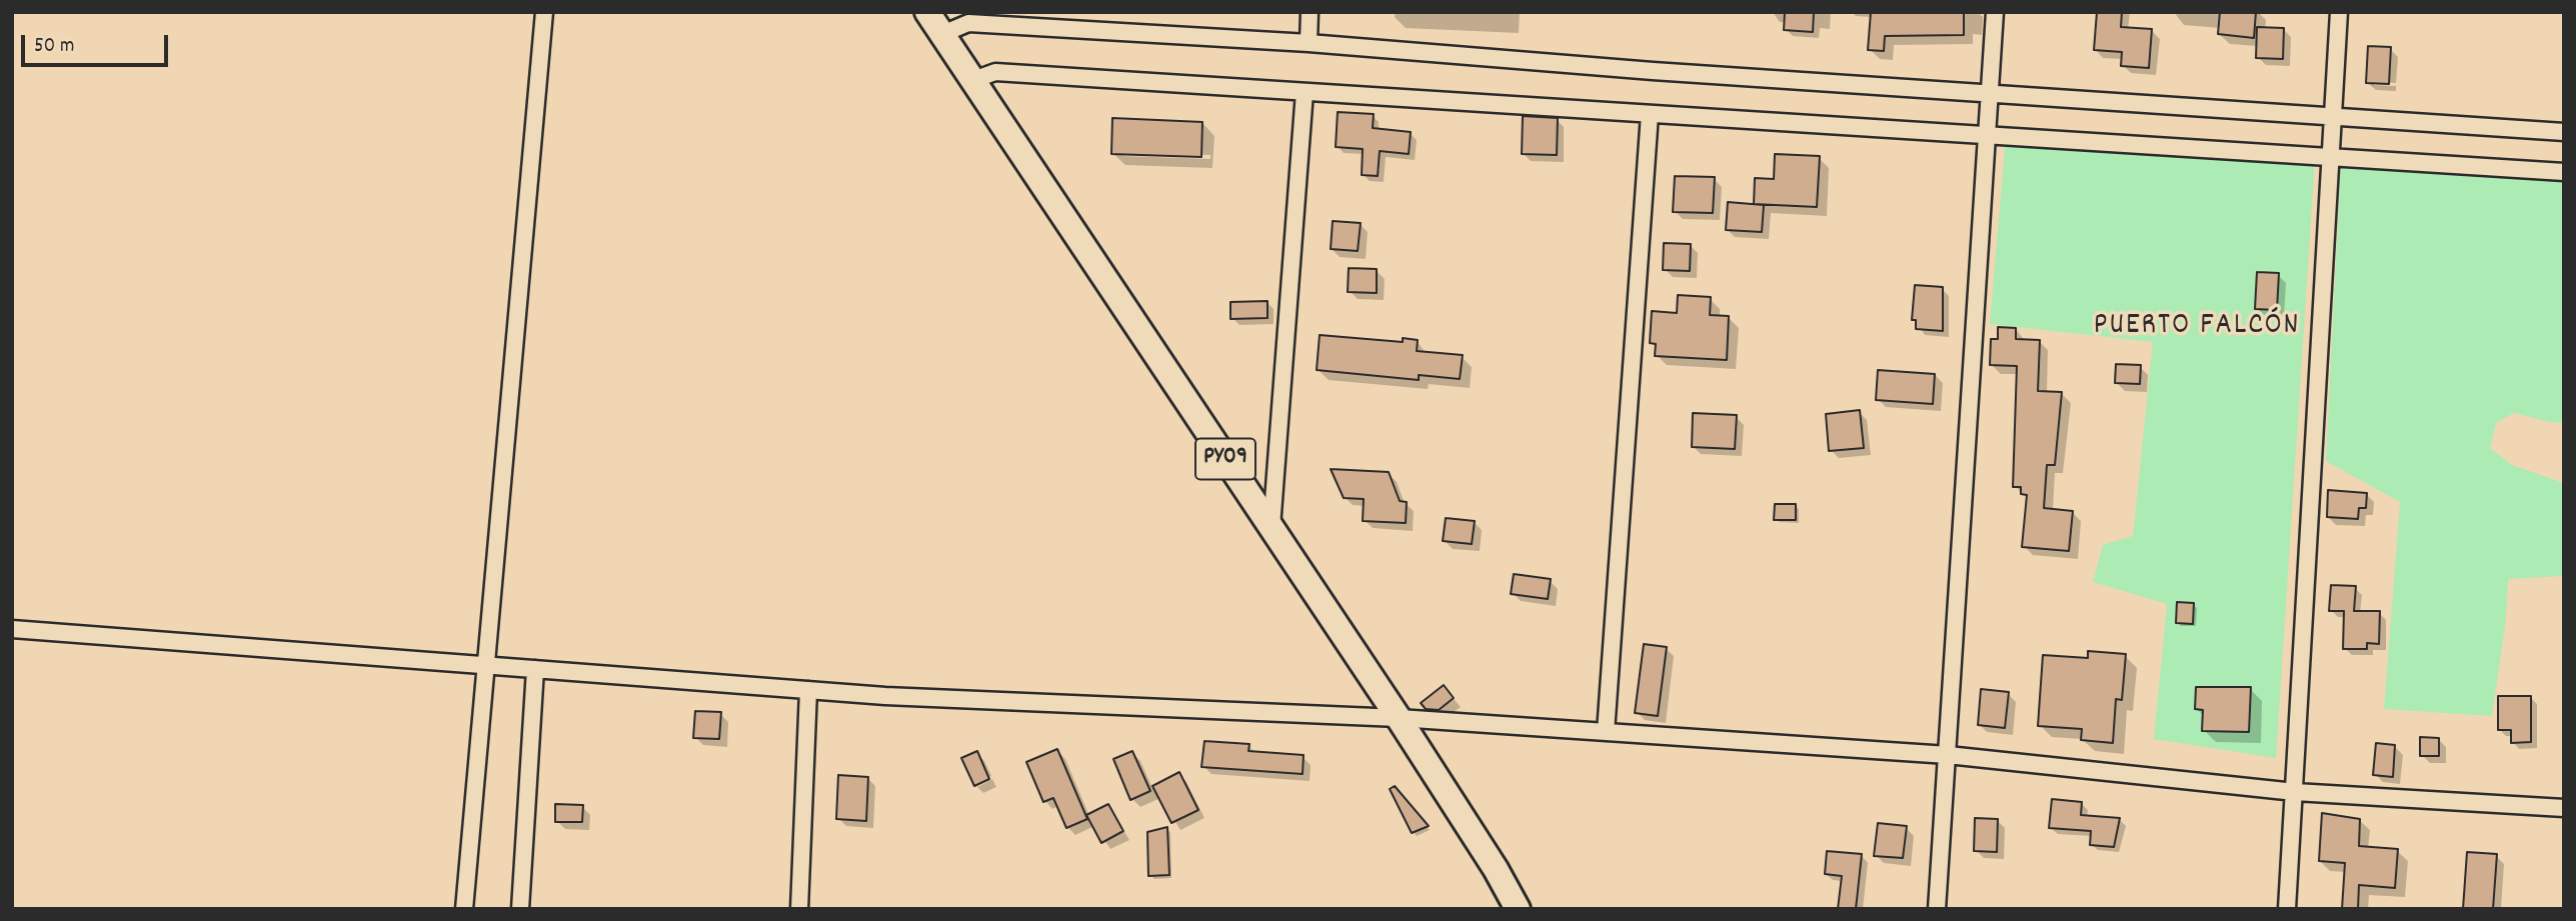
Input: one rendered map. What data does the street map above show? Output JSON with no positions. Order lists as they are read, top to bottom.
{
  "streets": {
    "highway": ["PY09"]
  },
  "districts": ["PUERTO FALCÓN"],
  "scale_bar": "50 m"
}
